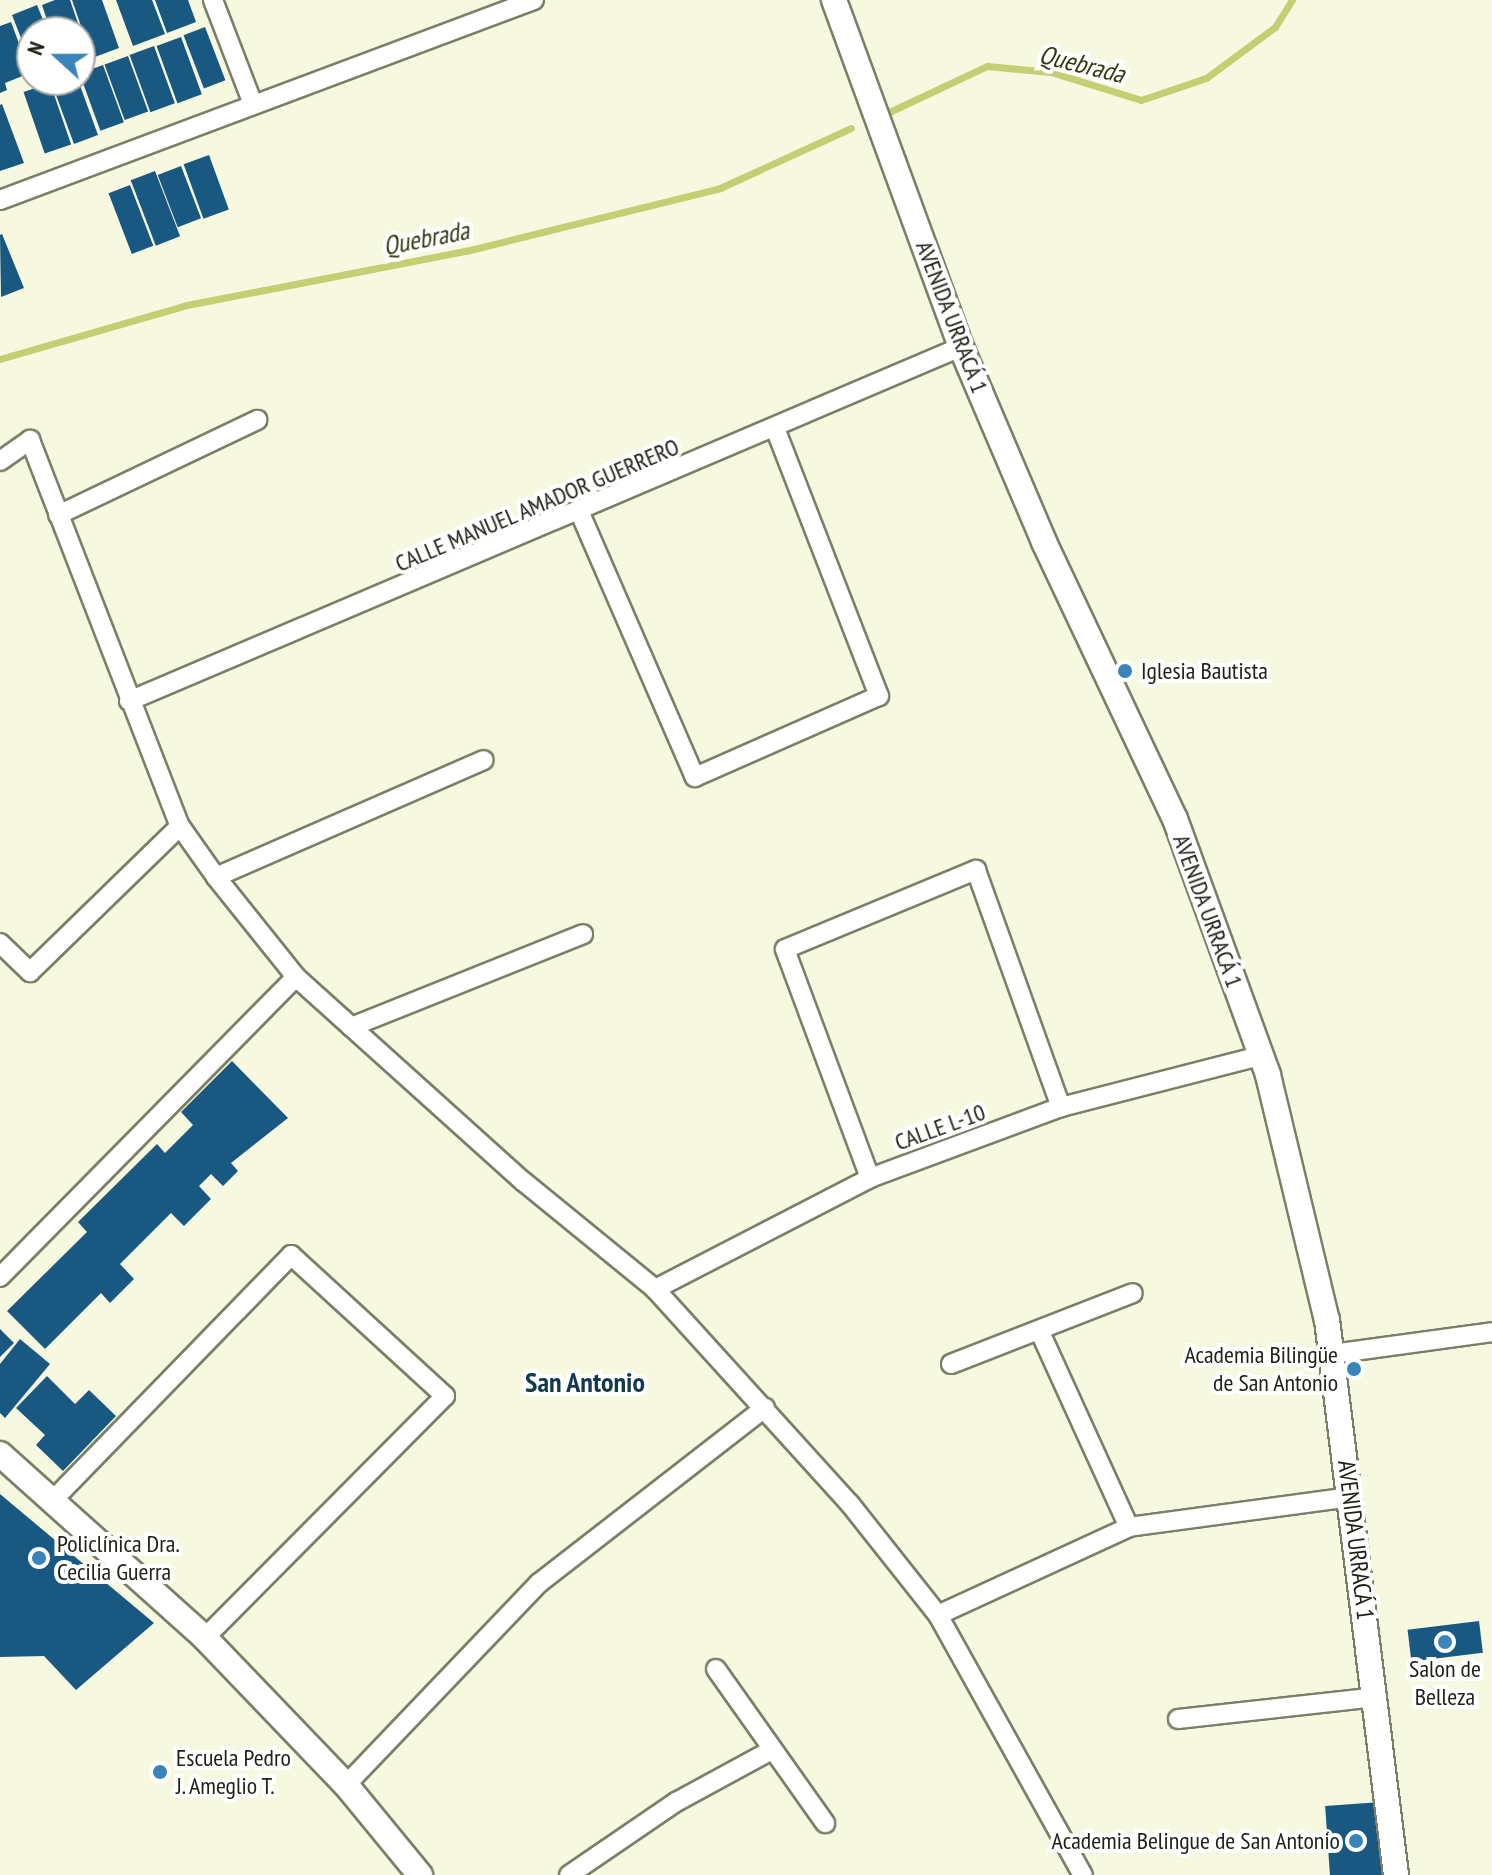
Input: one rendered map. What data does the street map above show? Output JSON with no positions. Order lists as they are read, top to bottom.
{
  "streets": {
    "street": ["AVENIDA URRACÁ 1", "CALLE MANUEL AMADOR GUERRERO", "CALLE L-10"]
  },
  "crossings": [
    ["AVENIDA URRACÁ 1", "CALLE MANUEL AMADOR GUERRERO"],
    ["AVENIDA URRACÁ 1", "CALLE L-10"]
  ],
  "districts": ["San Antonio"],
  "water": ["Quebrada"],
  "places": [
    "Iglesia Bautista",
    "Academia Bilingüe de San Antonio",
    "Policlínica Dra. Cecilia Guerra",
    "Salon de Belleza",
    "Escuela Pedro J. Ameglio T.",
    "Academia Belingue de San Antonio"
  ],
  "north": "left"
}
